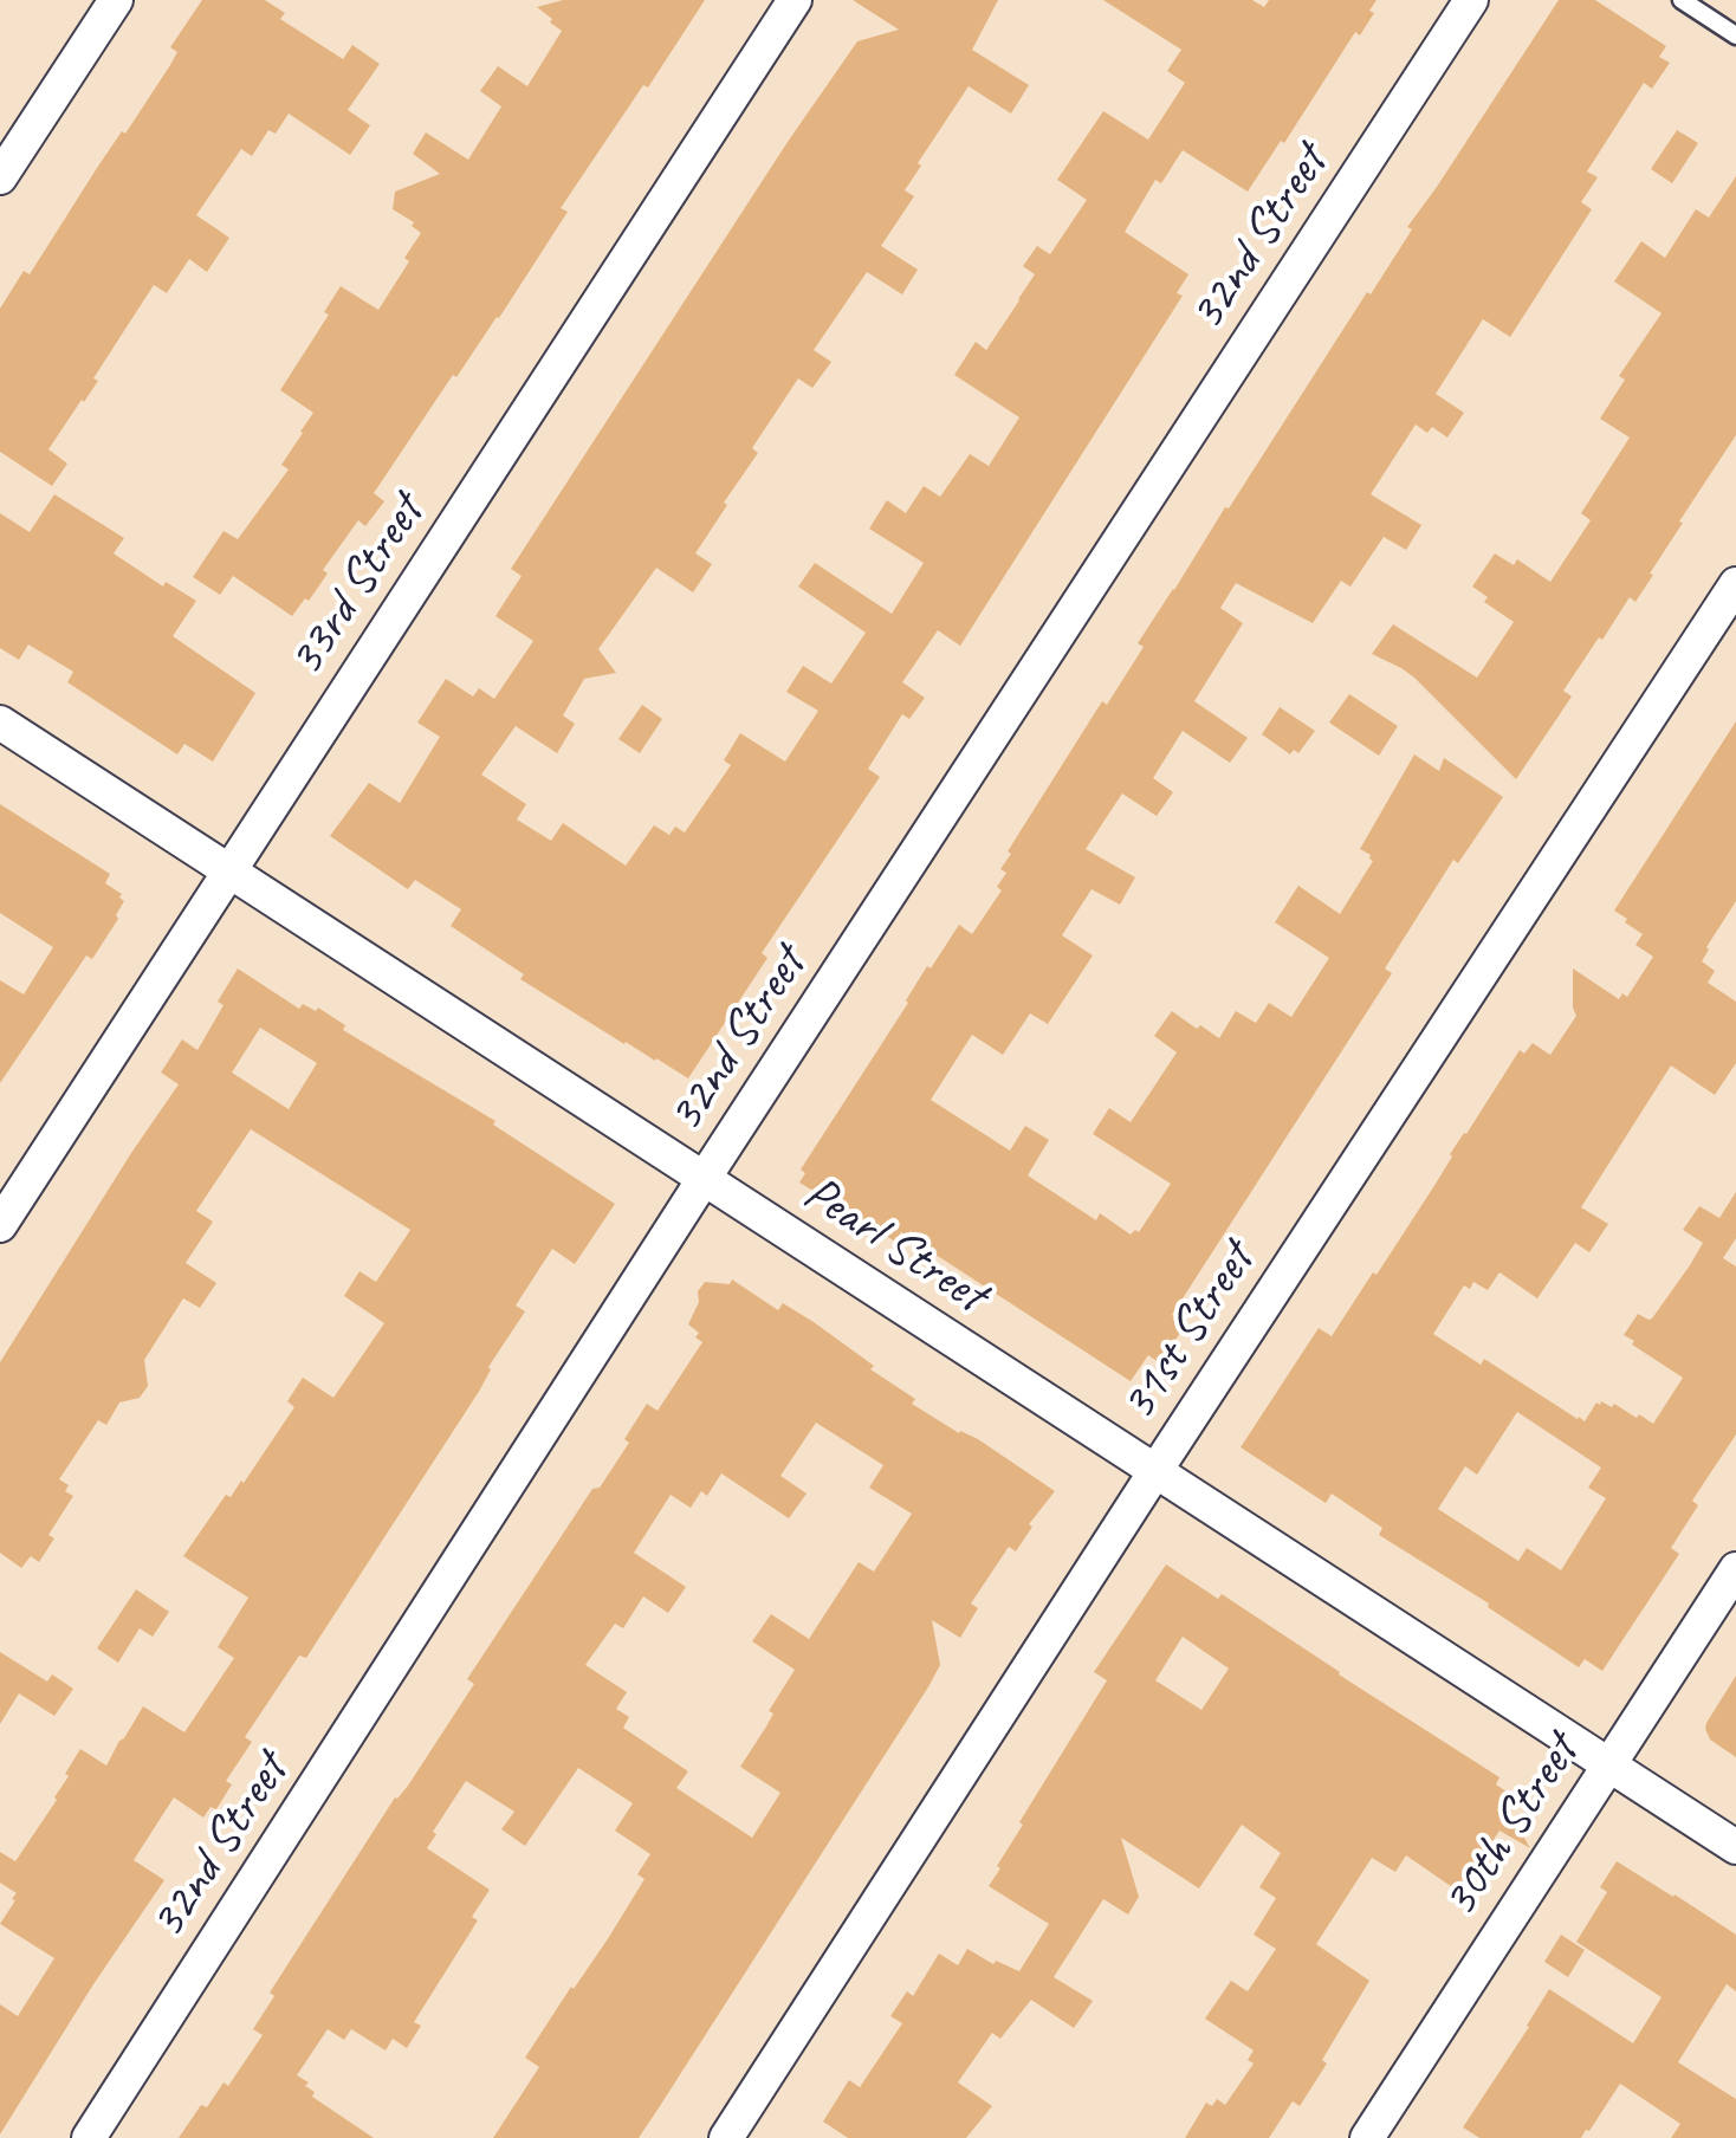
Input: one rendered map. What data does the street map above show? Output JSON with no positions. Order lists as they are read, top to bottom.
{
  "streets": {
    "street": [
      "32nd Street",
      "33rd Street",
      "Pearl Street",
      "31st Street",
      "30th Street"
    ]
  },
  "crossings": [
    ["32nd Street", "Pearl Street"],
    ["33rd Street", "Pearl Street"],
    ["Pearl Street", "31st Street"],
    ["Pearl Street", "30th Street"]
  ]
}
